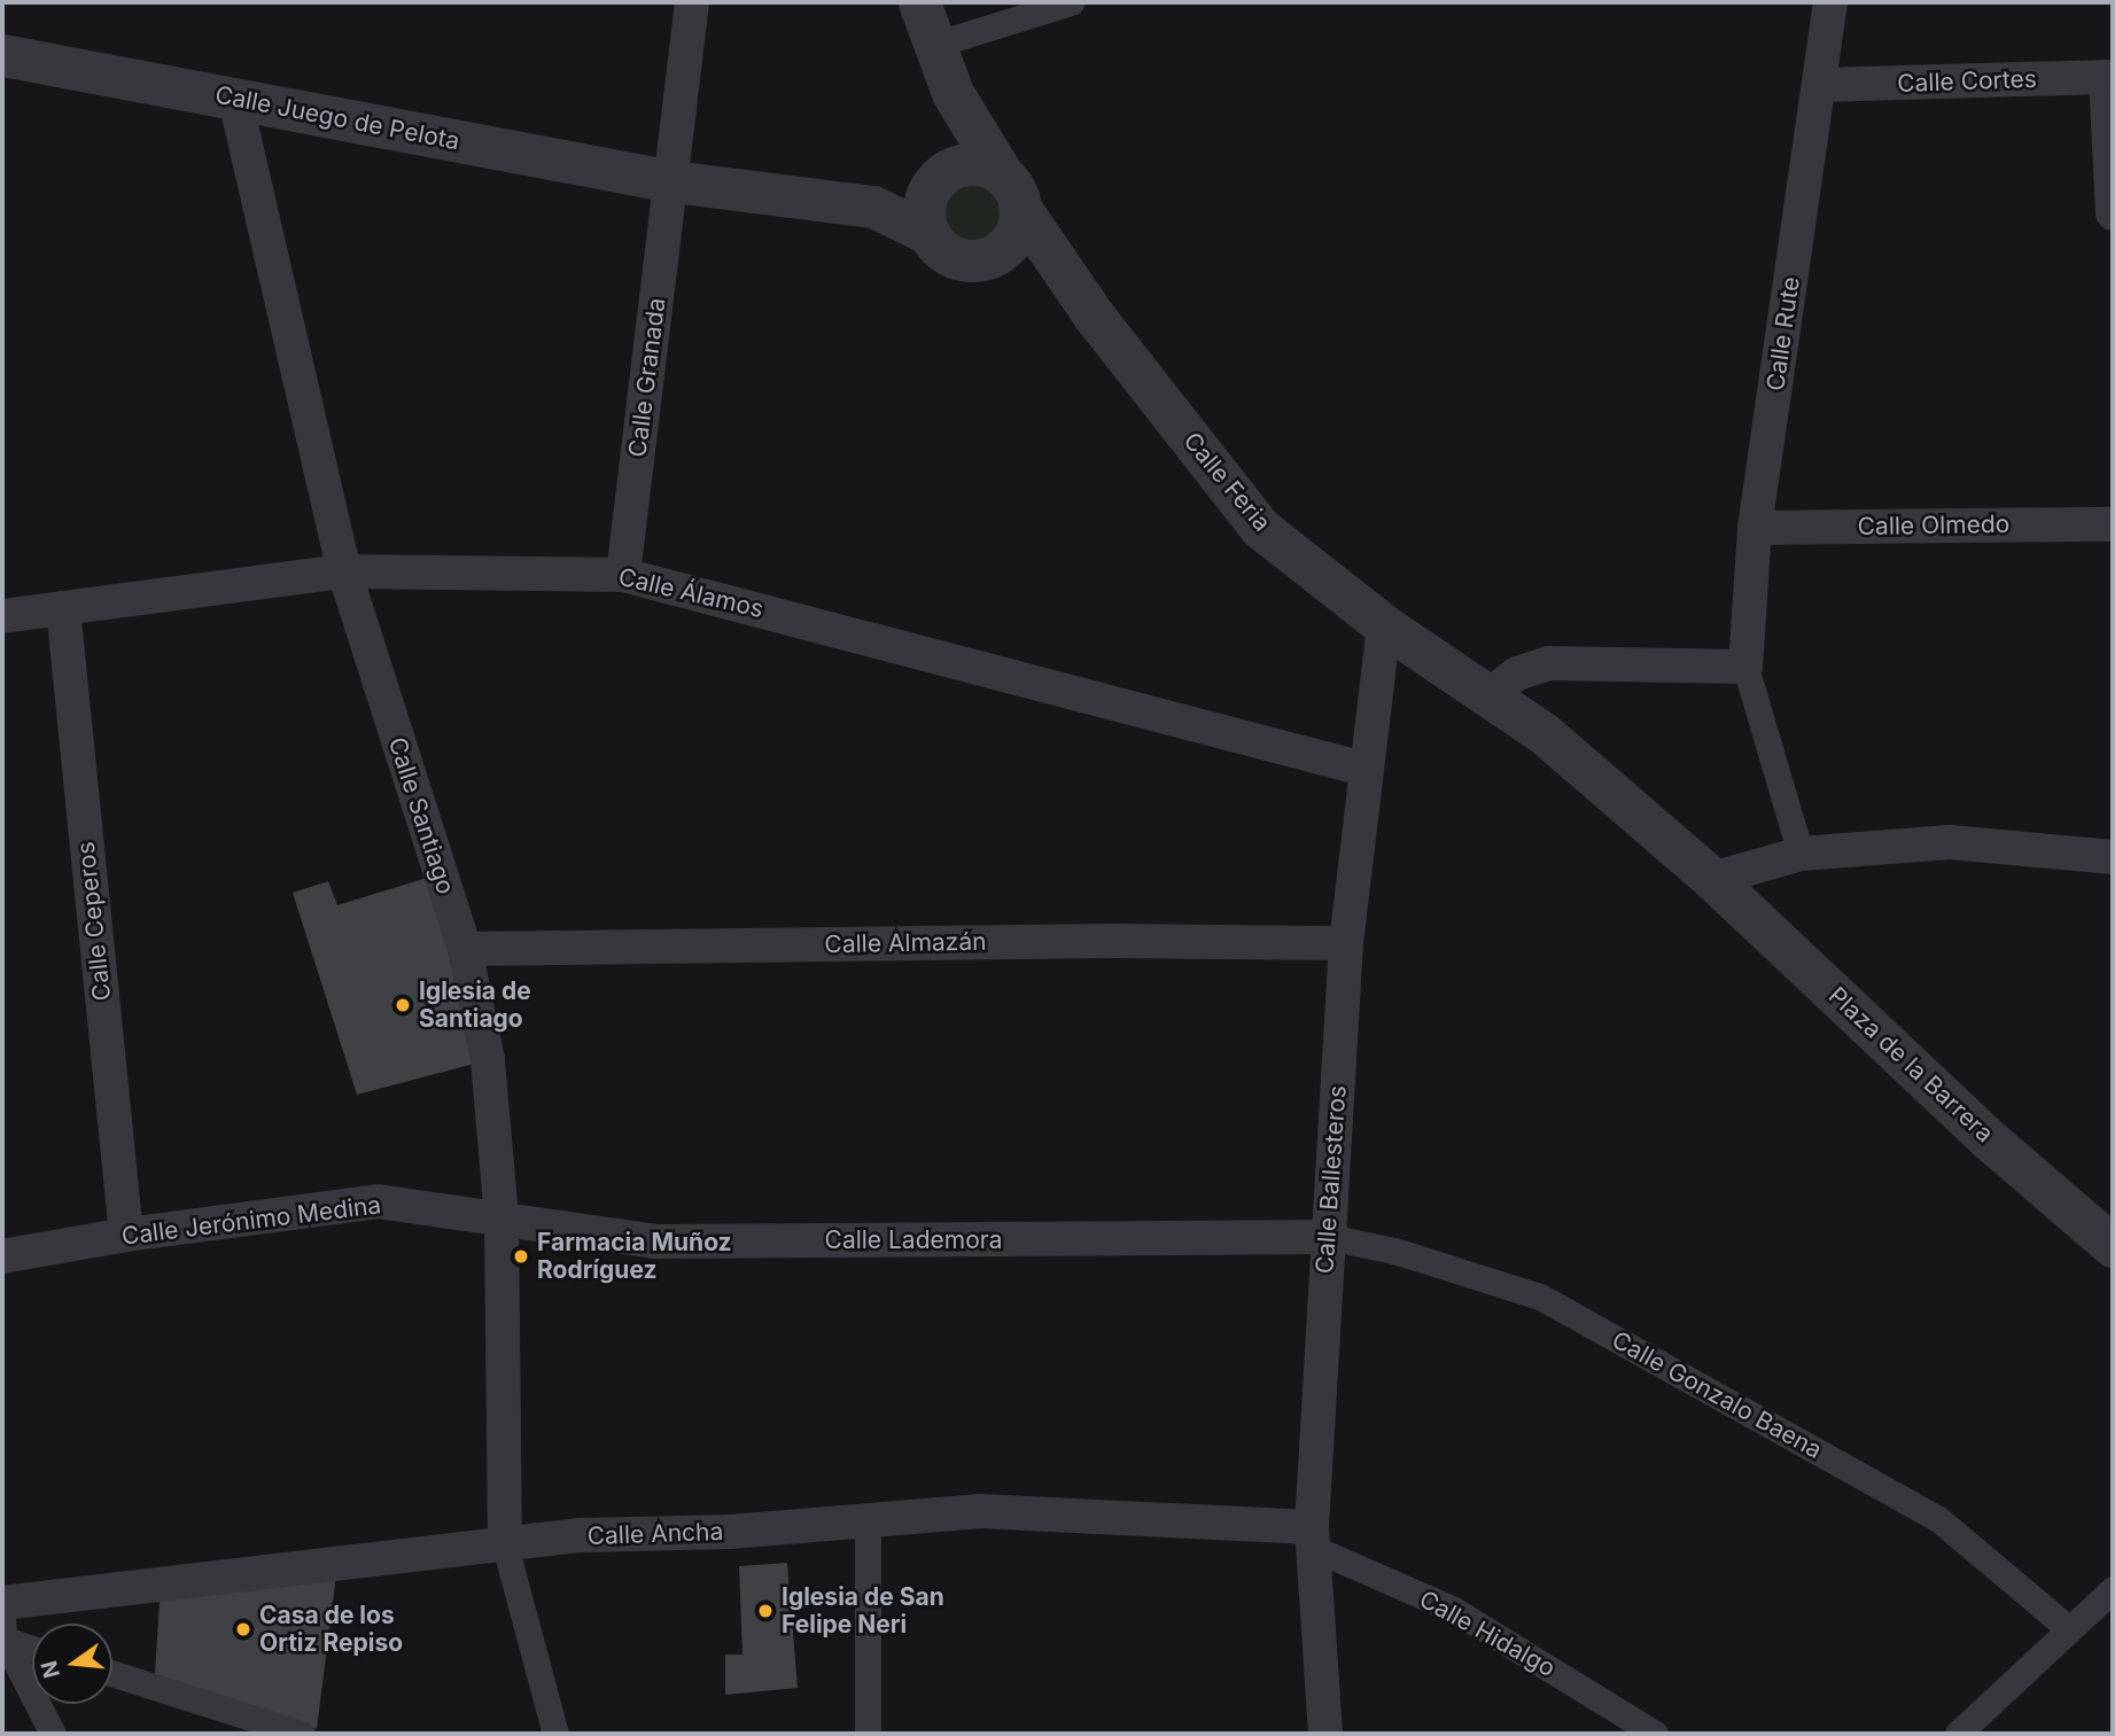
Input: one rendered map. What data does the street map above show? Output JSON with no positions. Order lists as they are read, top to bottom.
{
  "streets": {
    "street": [
      "Calle Cortes",
      "Calle Juego de Pelota",
      "Calle Rute",
      "Calle Granada",
      "Calle Feria",
      "Calle Olmedo",
      "Calle Álamos",
      "Calle Santiago",
      "Calle Ceperos",
      "Calle Almazán",
      "Plaza de la Barrera",
      "Calle Ballesteros",
      "Calle Jerónimo Medina",
      "Calle Lademora",
      "Calle Gonzalo Baena",
      "Calle Ancha",
      "Calle Hidalgo"
    ]
  },
  "crossings": [
    ["Calle Cortes", "Calle Rute"],
    ["Calle Juego de Pelota", "Calle Granada"],
    ["Calle Juego de Pelota", "Calle Santiago"],
    ["Calle Rute", "Calle Olmedo"],
    ["Calle Granada", "Calle Álamos"],
    ["Calle Feria", "Plaza de la Barrera"],
    ["Calle Feria", "Calle Ballesteros"],
    ["Calle Álamos", "Calle Santiago"],
    ["Calle Álamos", "Calle Ceperos"],
    ["Calle Álamos", "Calle Ballesteros"],
    ["Calle Santiago", "Calle Almazán"],
    ["Calle Santiago", "Calle Jerónimo Medina"],
    ["Calle Santiago", "Calle Lademora"],
    ["Calle Santiago", "Calle Ancha"],
    ["Calle Ceperos", "Calle Jerónimo Medina"],
    ["Calle Almazán", "Calle Ballesteros"],
    ["Plaza de la Barrera", "Calle Ballesteros"],
    ["Calle Ballesteros", "Calle Lademora"],
    ["Calle Ballesteros", "Calle Gonzalo Baena"],
    ["Calle Ballesteros", "Calle Ancha"],
    ["Calle Ballesteros", "Calle Hidalgo"],
    ["Calle Jerónimo Medina", "Calle Lademora"],
    ["Calle Lademora", "Calle Gonzalo Baena"],
    ["Calle Ancha", "Calle Hidalgo"]
  ],
  "places": [
    "Iglesia de Santiago",
    "Farmacia Muñoz Rodríguez",
    "Iglesia de San Felipe Neri",
    "Casa de los Ortiz Repiso"
  ],
  "north": "left"
}
